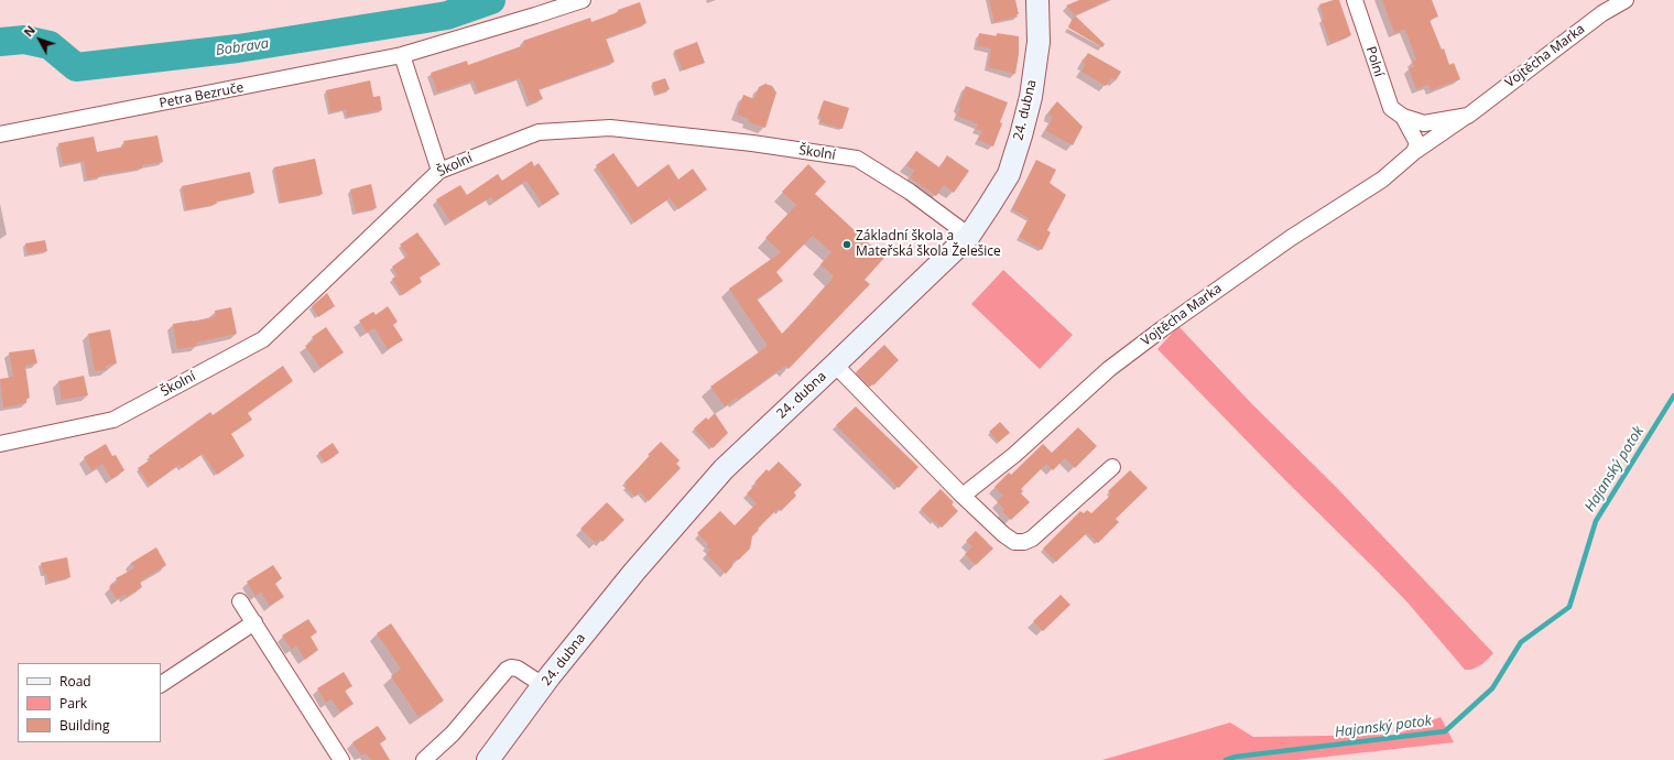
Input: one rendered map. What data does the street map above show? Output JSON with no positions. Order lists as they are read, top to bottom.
{
  "streets": {
    "main road": ["24. dubna"],
    "street": [
      "Vojtěcha Marka",
      "Polní",
      "Petra Bezruče",
      "Školní"
    ]
  },
  "crossings": [
    ["Vojtěcha Marka", "Polní"],
    ["24. dubna", "Školní"]
  ],
  "water": ["Bobrava", "Hajanský potok"],
  "places": ["Základní škola a Mateřská škola Želešice"],
  "legend": ["Road", "Park", "Building"],
  "north": "top left"
}
